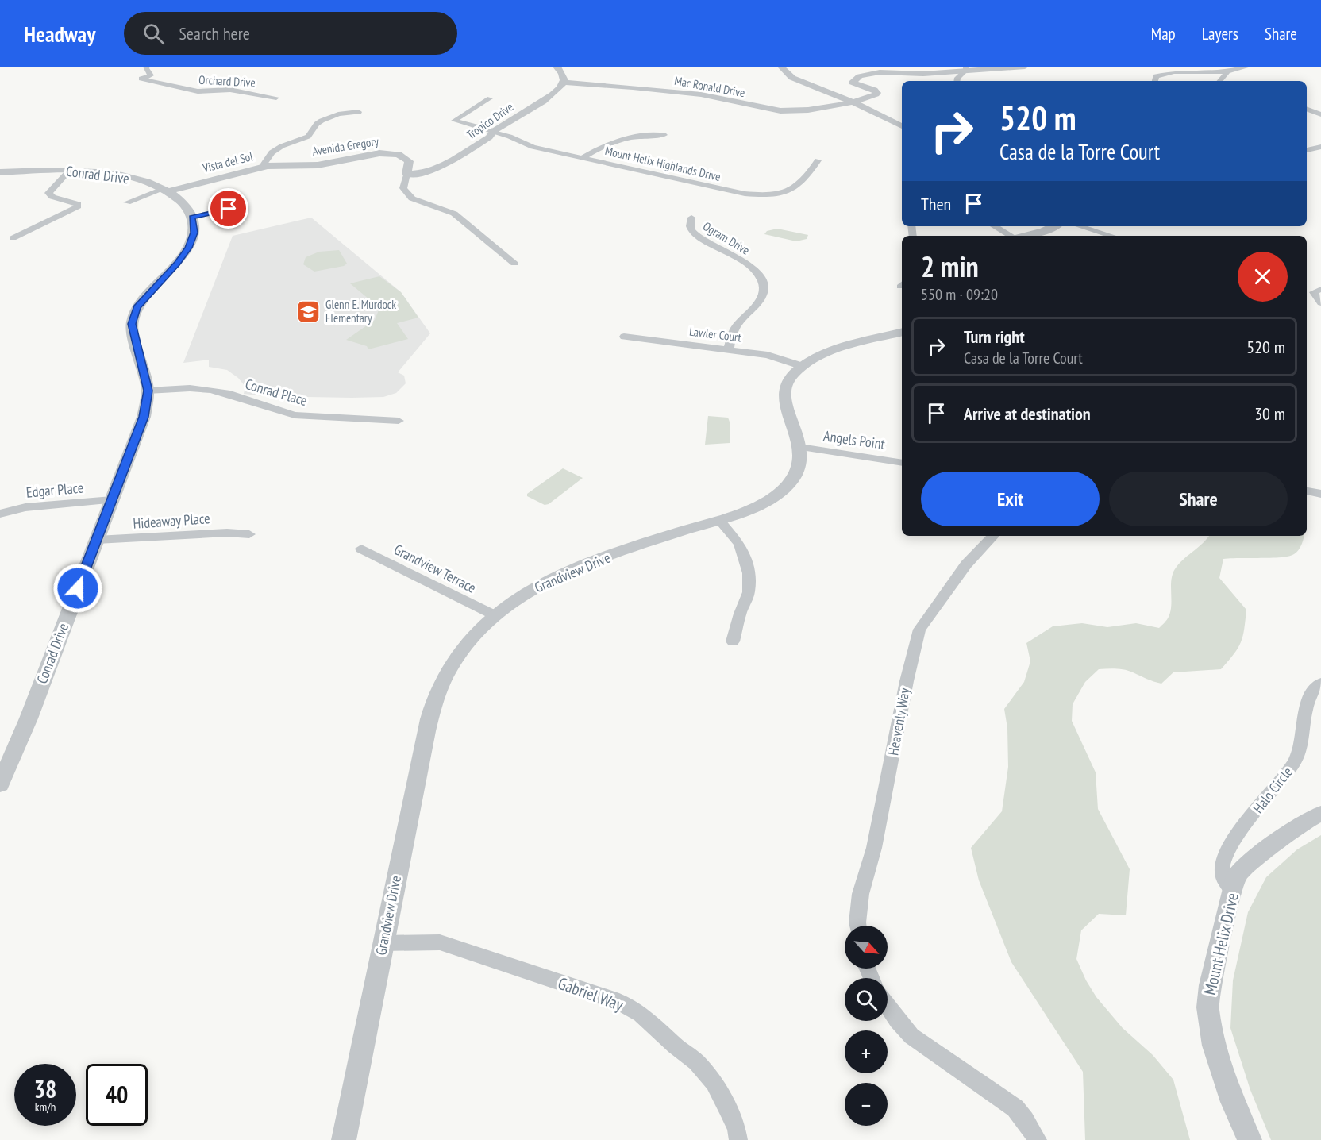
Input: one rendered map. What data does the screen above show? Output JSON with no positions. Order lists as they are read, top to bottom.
{
  "streets": {
    "street": [
      "Orchard Drive",
      "Mac Ronald Drive",
      "Tropico Drive",
      "Avenida Gregory",
      "Vista del Sol",
      "Mount Helix Highlands Drive",
      "Conrad Drive",
      "Ogram Drive",
      "Lawler Court",
      "Conrad Place",
      "Angels Point",
      "Edgar Place",
      "Hideaway Place",
      "Grandview Terrace",
      "Grandview Drive",
      "Heavenly Way",
      "Halo Circle",
      "Mount Helix Drive",
      "Gabriel Way"
    ]
  },
  "crossings": [
    ["Mac Ronald Drive", "Tropico Drive"],
    ["Tropico Drive", "Avenida Gregory"],
    ["Tropico Drive", "Mount Helix Highlands Drive"],
    ["Avenida Gregory", "Vista del Sol"],
    ["Vista del Sol", "Conrad Drive"],
    ["Conrad Drive", "Conrad Place"],
    ["Conrad Drive", "Edgar Place"],
    ["Conrad Drive", "Hideaway Place"],
    ["Ogram Drive", "Lawler Court"],
    ["Angels Point", "Grandview Drive"],
    ["Grandview Terrace", "Grandview Drive"],
    ["Grandview Drive", "Gabriel Way"],
    ["Halo Circle", "Mount Helix Drive"]
  ],
  "places": {
    "school or university": ["Glenn E. Murdock Elementary"]
  },
  "north": "bottom right",
  "page": {
    "header": "Headway",
    "search": "Search here",
    "nav": ["Map", "Layers", "Share"],
    "turn": ["520 m", "Casa de la Torre Court"],
    "then": "Then",
    "heading": ["2 min", "550 m · 09:20"],
    "list": [
      {
        "name": "Turn right",
        "note": "Casa de la Torre Court",
        "value": "520 m"
      },
      {
        "name": "Arrive at destination",
        "value": "30 m"
      }
    ],
    "buttons": ["Exit", "Share"],
    "map_buttons": ["+", "−"],
    "speed": "38 km/h",
    "limit": "40"
  }
}
